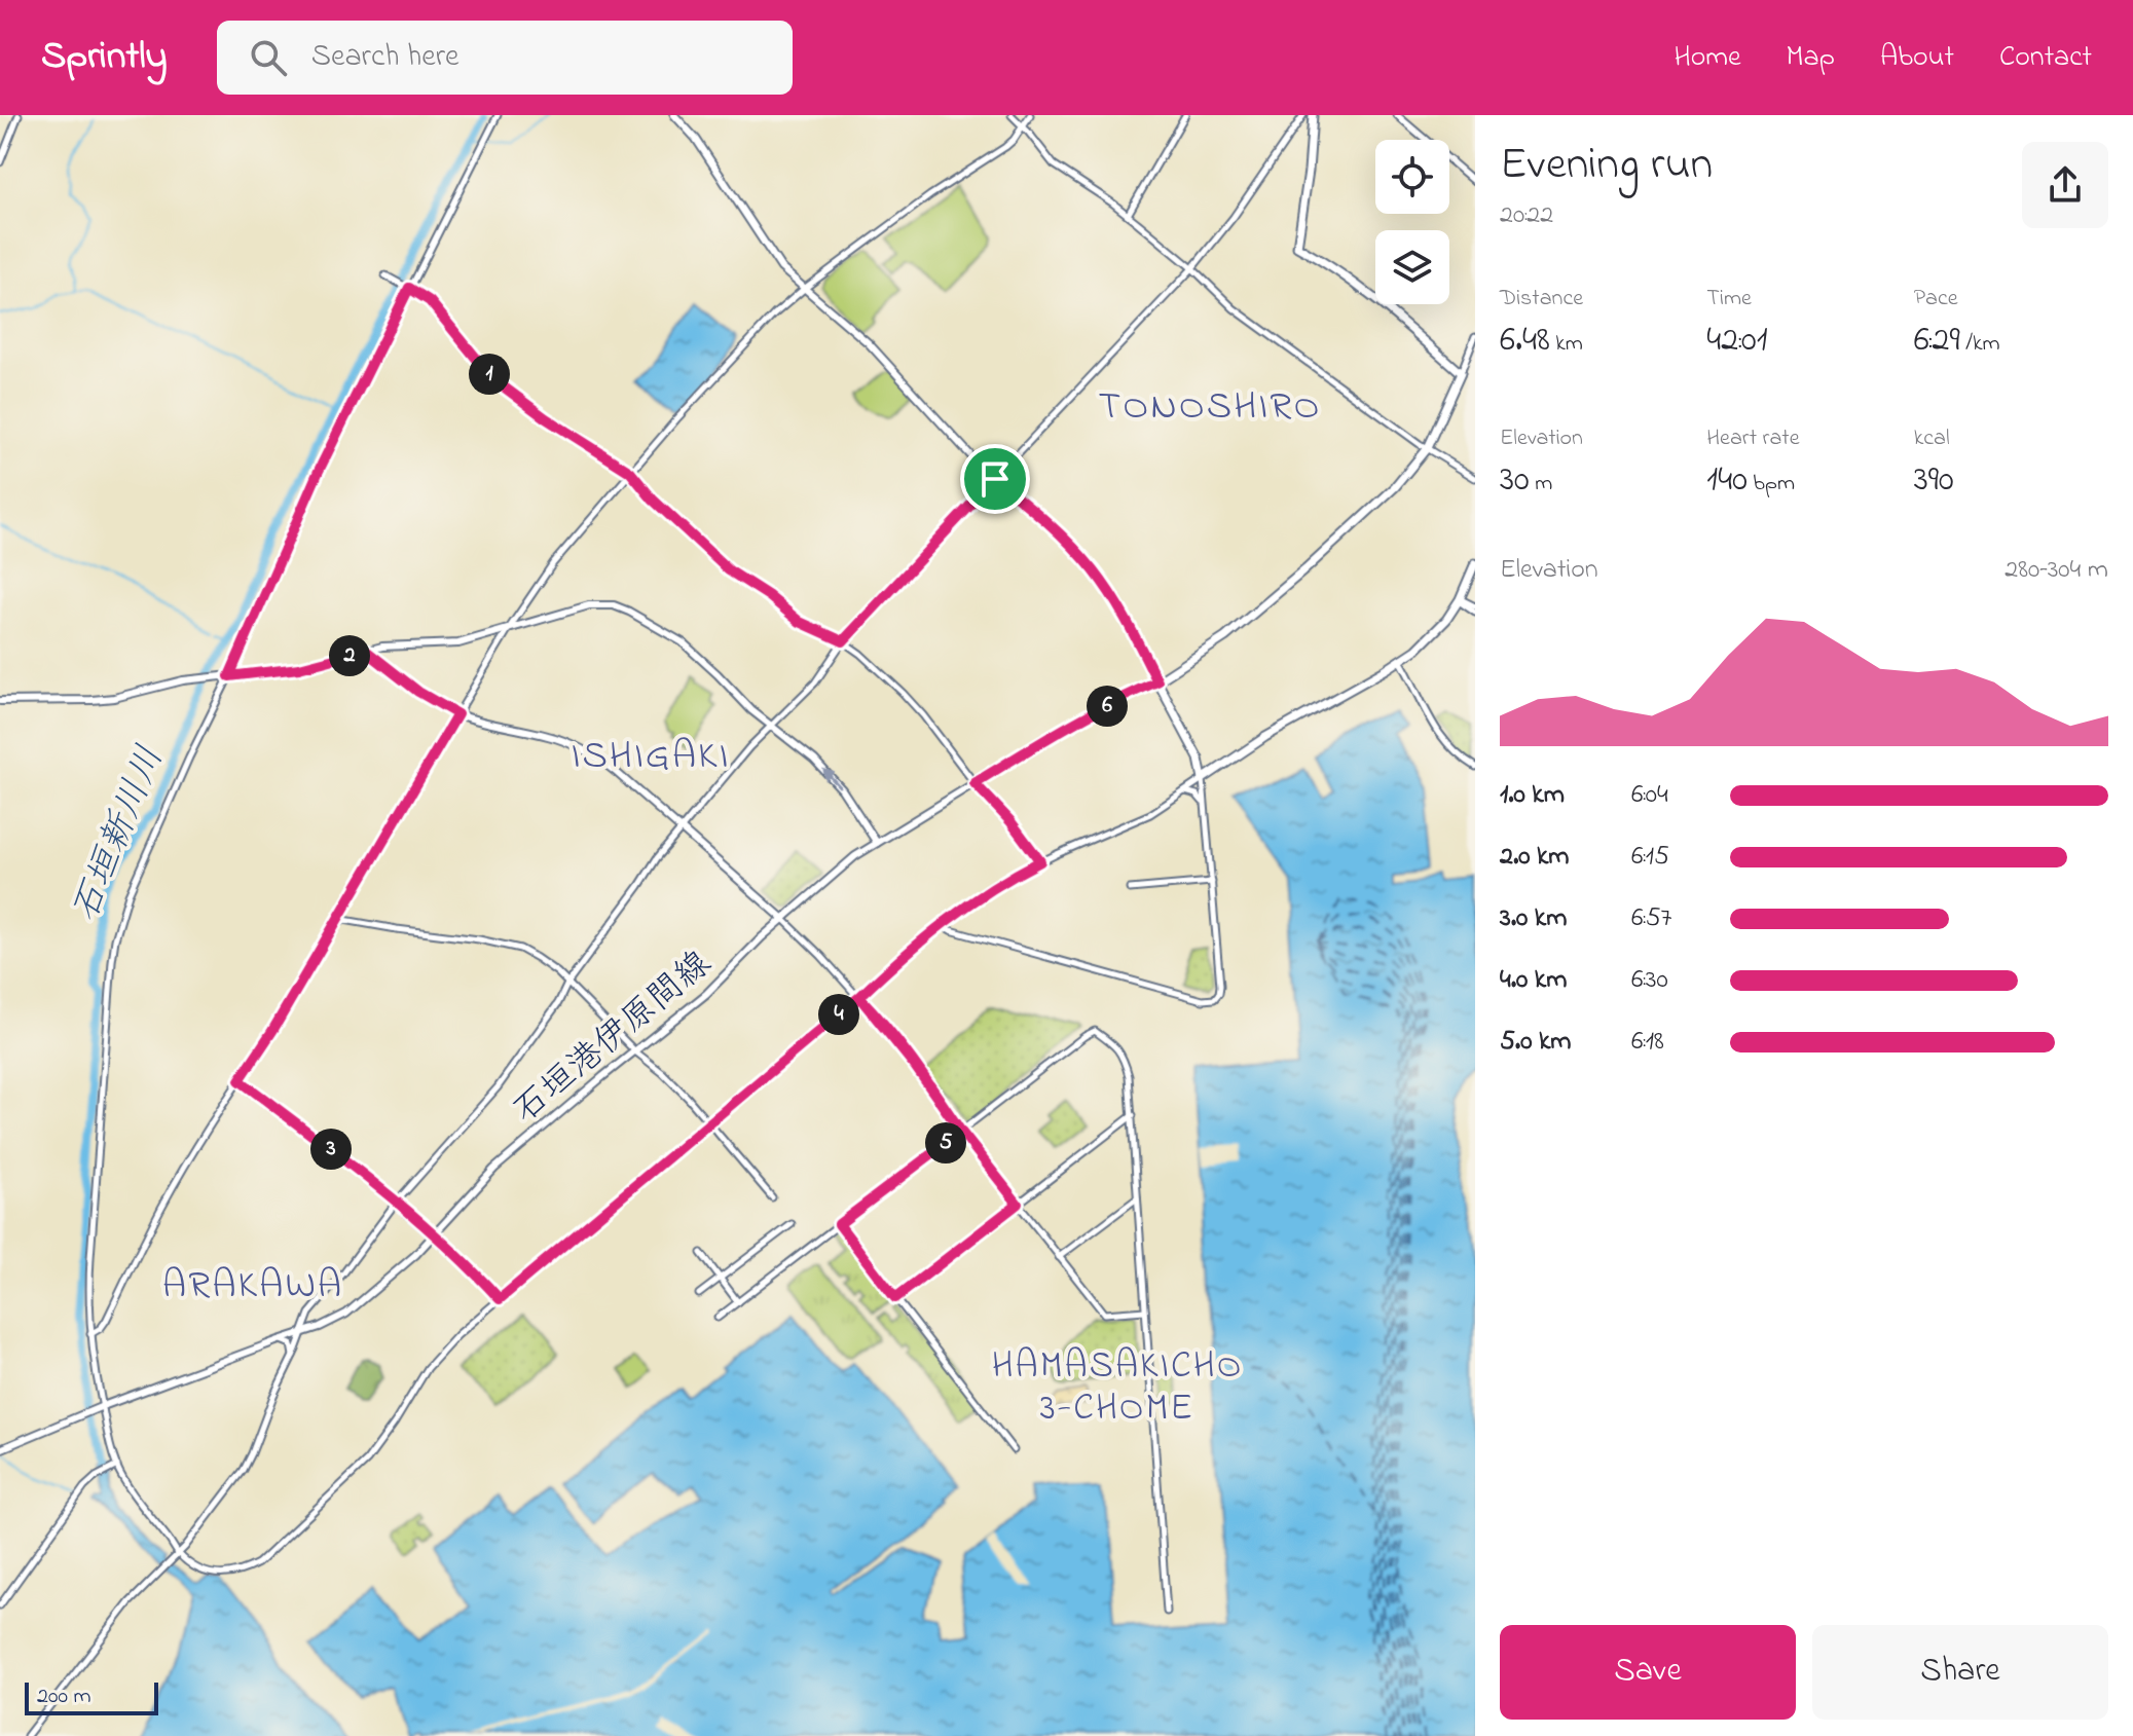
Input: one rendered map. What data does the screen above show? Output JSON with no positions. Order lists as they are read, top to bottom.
{
  "streets": {
    "main road": ["石垣港伊原間線"]
  },
  "districts": [
    "TONOSHIRO",
    "ISHIGAKI",
    "ARAKAWA",
    "HAMASAKICHO 3-CHOME"
  ],
  "water": ["石垣新川川"],
  "scale_bar": "200 m",
  "page": {
    "header": "Sprintly",
    "search": "Search here",
    "nav": [
      "Home",
      "Map",
      "About",
      "Contact"
    ],
    "heading": ["Evening run", "20:22"],
    "stats": [
      ["Distance", "6.48 km"],
      ["Time", "42:01"],
      ["Pace", "6:29 /km"],
      ["Elevation", "30 m"],
      ["Heart rate", "140 bpm"],
      ["kcal", "390"]
    ],
    "pins": [
      "1",
      "2",
      "6",
      "4",
      "5",
      "3"
    ],
    "chart": ["Elevation", "280–304 m"],
    "list": [
      {
        "name": "1.0 km",
        "note": "6:04"
      },
      {
        "name": "2.0 km",
        "note": "6:15"
      },
      {
        "name": "3.0 km",
        "note": "6:57"
      },
      {
        "name": "4.0 km",
        "note": "6:30"
      },
      {
        "name": "5.0 km",
        "note": "6:18"
      }
    ],
    "buttons": ["Save", "Share"],
    "scale": "200 m"
  }
}
